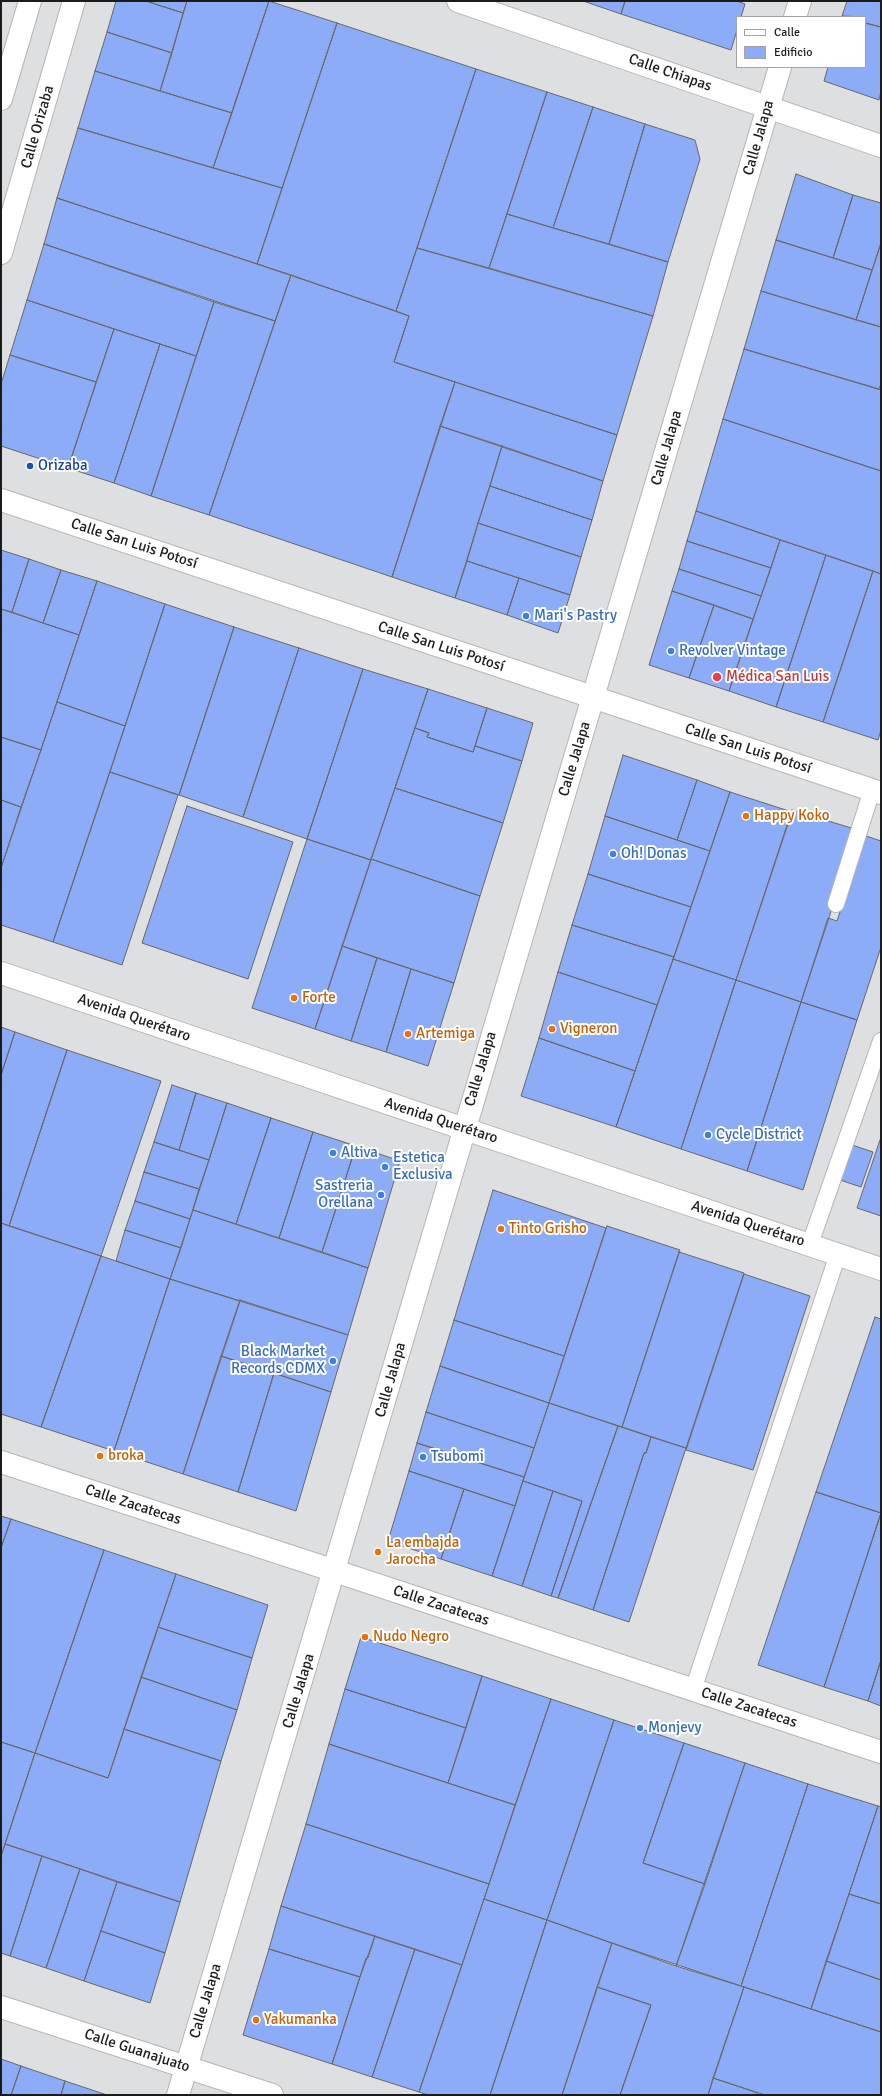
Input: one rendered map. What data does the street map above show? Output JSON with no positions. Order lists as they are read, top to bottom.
{
  "streets": {
    "street": [
      "Calle Chiapas",
      "Calle Orizaba",
      "Calle Jalapa",
      "Calle San Luis Potosí",
      "Avenida Querétaro",
      "Calle Zacatecas",
      "Calle Guanajuato"
    ]
  },
  "crossings": [
    ["Calle Chiapas", "Calle Jalapa"],
    ["Calle Jalapa", "Calle San Luis Potosí"],
    ["Calle Jalapa", "Avenida Querétaro"],
    ["Calle Jalapa", "Calle Zacatecas"],
    ["Calle Jalapa", "Calle Guanajuato"]
  ],
  "places": [
    "Orizaba",
    "Mari's Pastry",
    "Revolver Vintage",
    "Médica San Luis",
    "Happy Koko",
    "Oh! Donas",
    "Forte",
    "Vigneron",
    "Artemiga",
    "Cycle District",
    "Altiva",
    "Estetica Exclusiva",
    "Sastreria Orellana",
    "Tinto Grisho",
    "Black Market Records CDMX",
    "broka",
    "Tsubomi",
    "La embajda Jarocha",
    "Nudo Negro",
    "Monjevy",
    "Yakumanka"
  ],
  "legend": ["Calle", "Edificio"]
}
